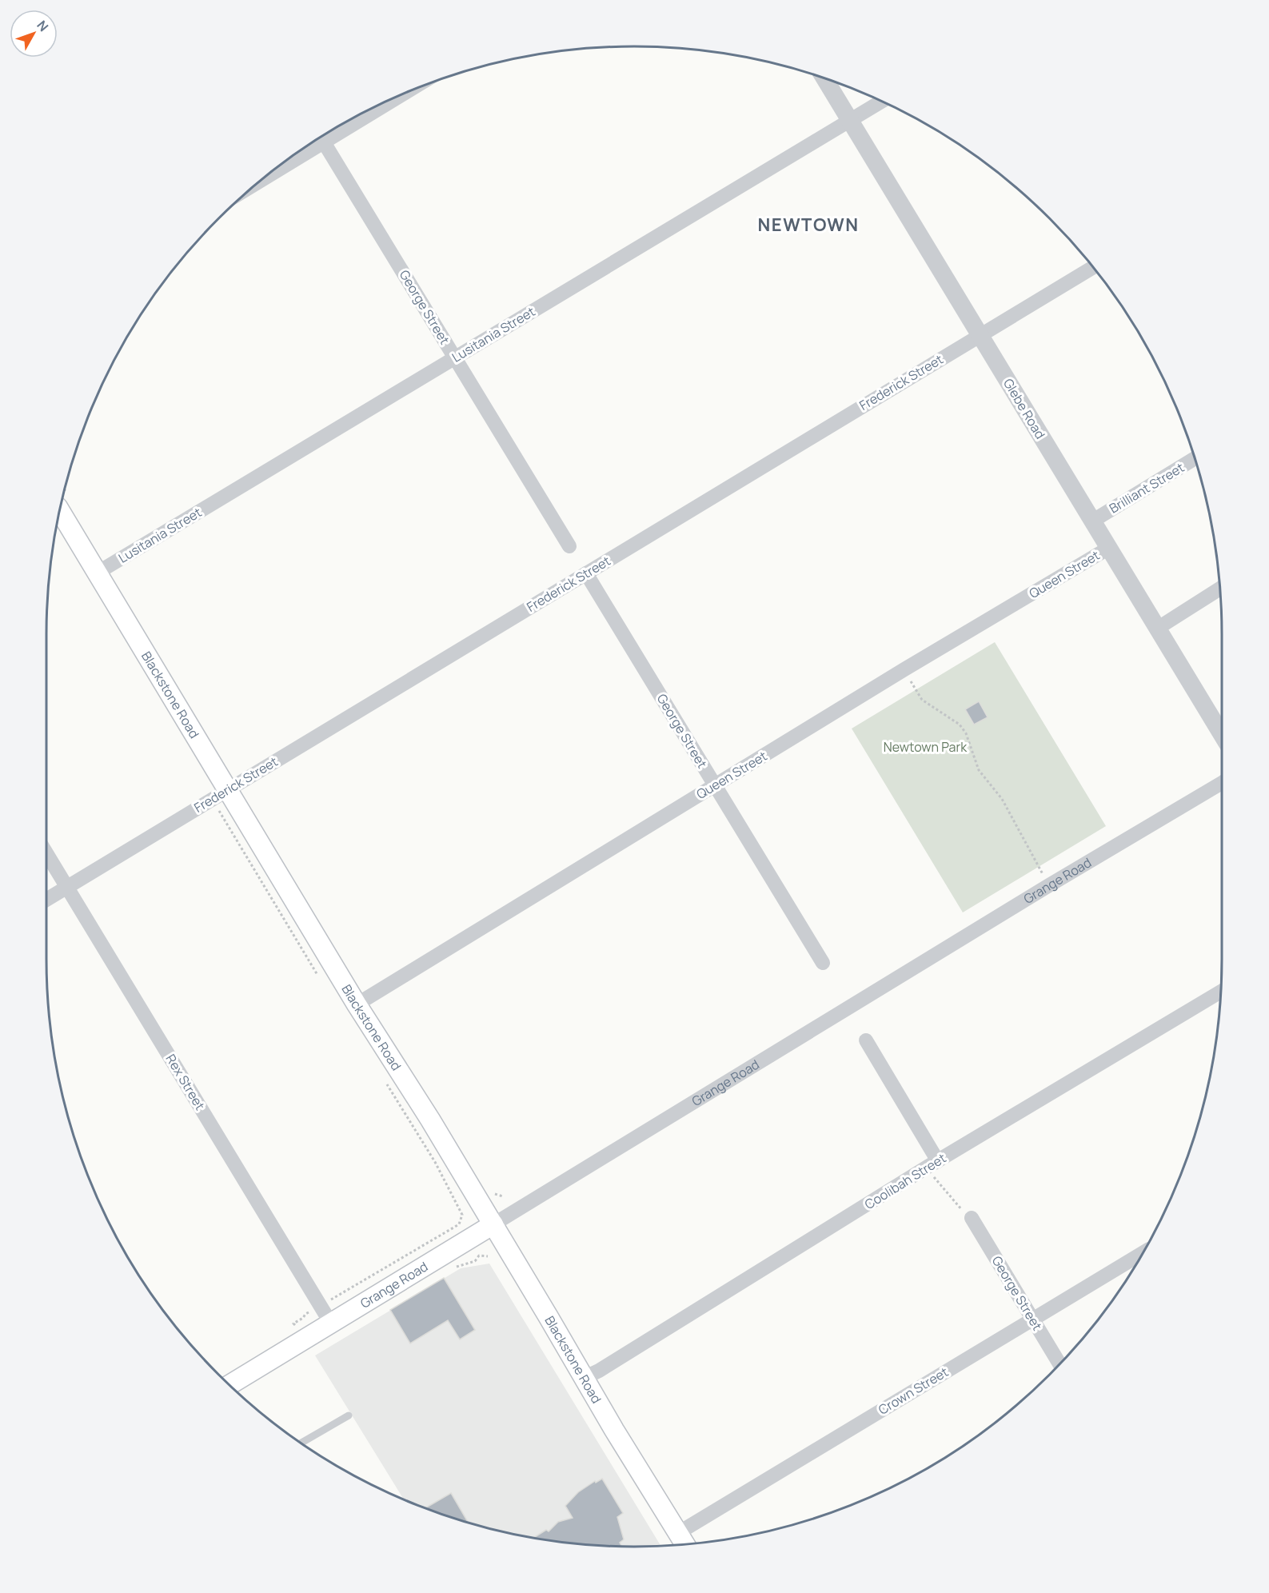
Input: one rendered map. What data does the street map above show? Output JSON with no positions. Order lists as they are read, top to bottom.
{
  "streets": {
    "main road": ["Blackstone Road", "Grange Road"],
    "street": [
      "George Street",
      "Lusitania Street",
      "Frederick Street",
      "Glebe Road",
      "Brilliant Street",
      "Queen Street",
      "Rex Street",
      "Coolibah Street",
      "Crown Street"
    ]
  },
  "crossings": [
    ["George Street", "Lusitania Street"],
    ["George Street", "Frederick Street"],
    ["George Street", "Queen Street"],
    ["George Street", "Crown Street"],
    ["Lusitania Street", "Glebe Road"],
    ["Lusitania Street", "Blackstone Road"],
    ["Frederick Street", "Glebe Road"],
    ["Frederick Street", "Blackstone Road"],
    ["Frederick Street", "Rex Street"],
    ["Glebe Road", "Brilliant Street"],
    ["Glebe Road", "Queen Street"],
    ["Queen Street", "Blackstone Road"],
    ["Blackstone Road", "Grange Road"],
    ["Blackstone Road", "Coolibah Street"],
    ["Blackstone Road", "Crown Street"],
    ["Grange Road", "Rex Street"]
  ],
  "districts": ["NEWTOWN"],
  "parks": ["Newtown Park"],
  "north": "top right"
}
